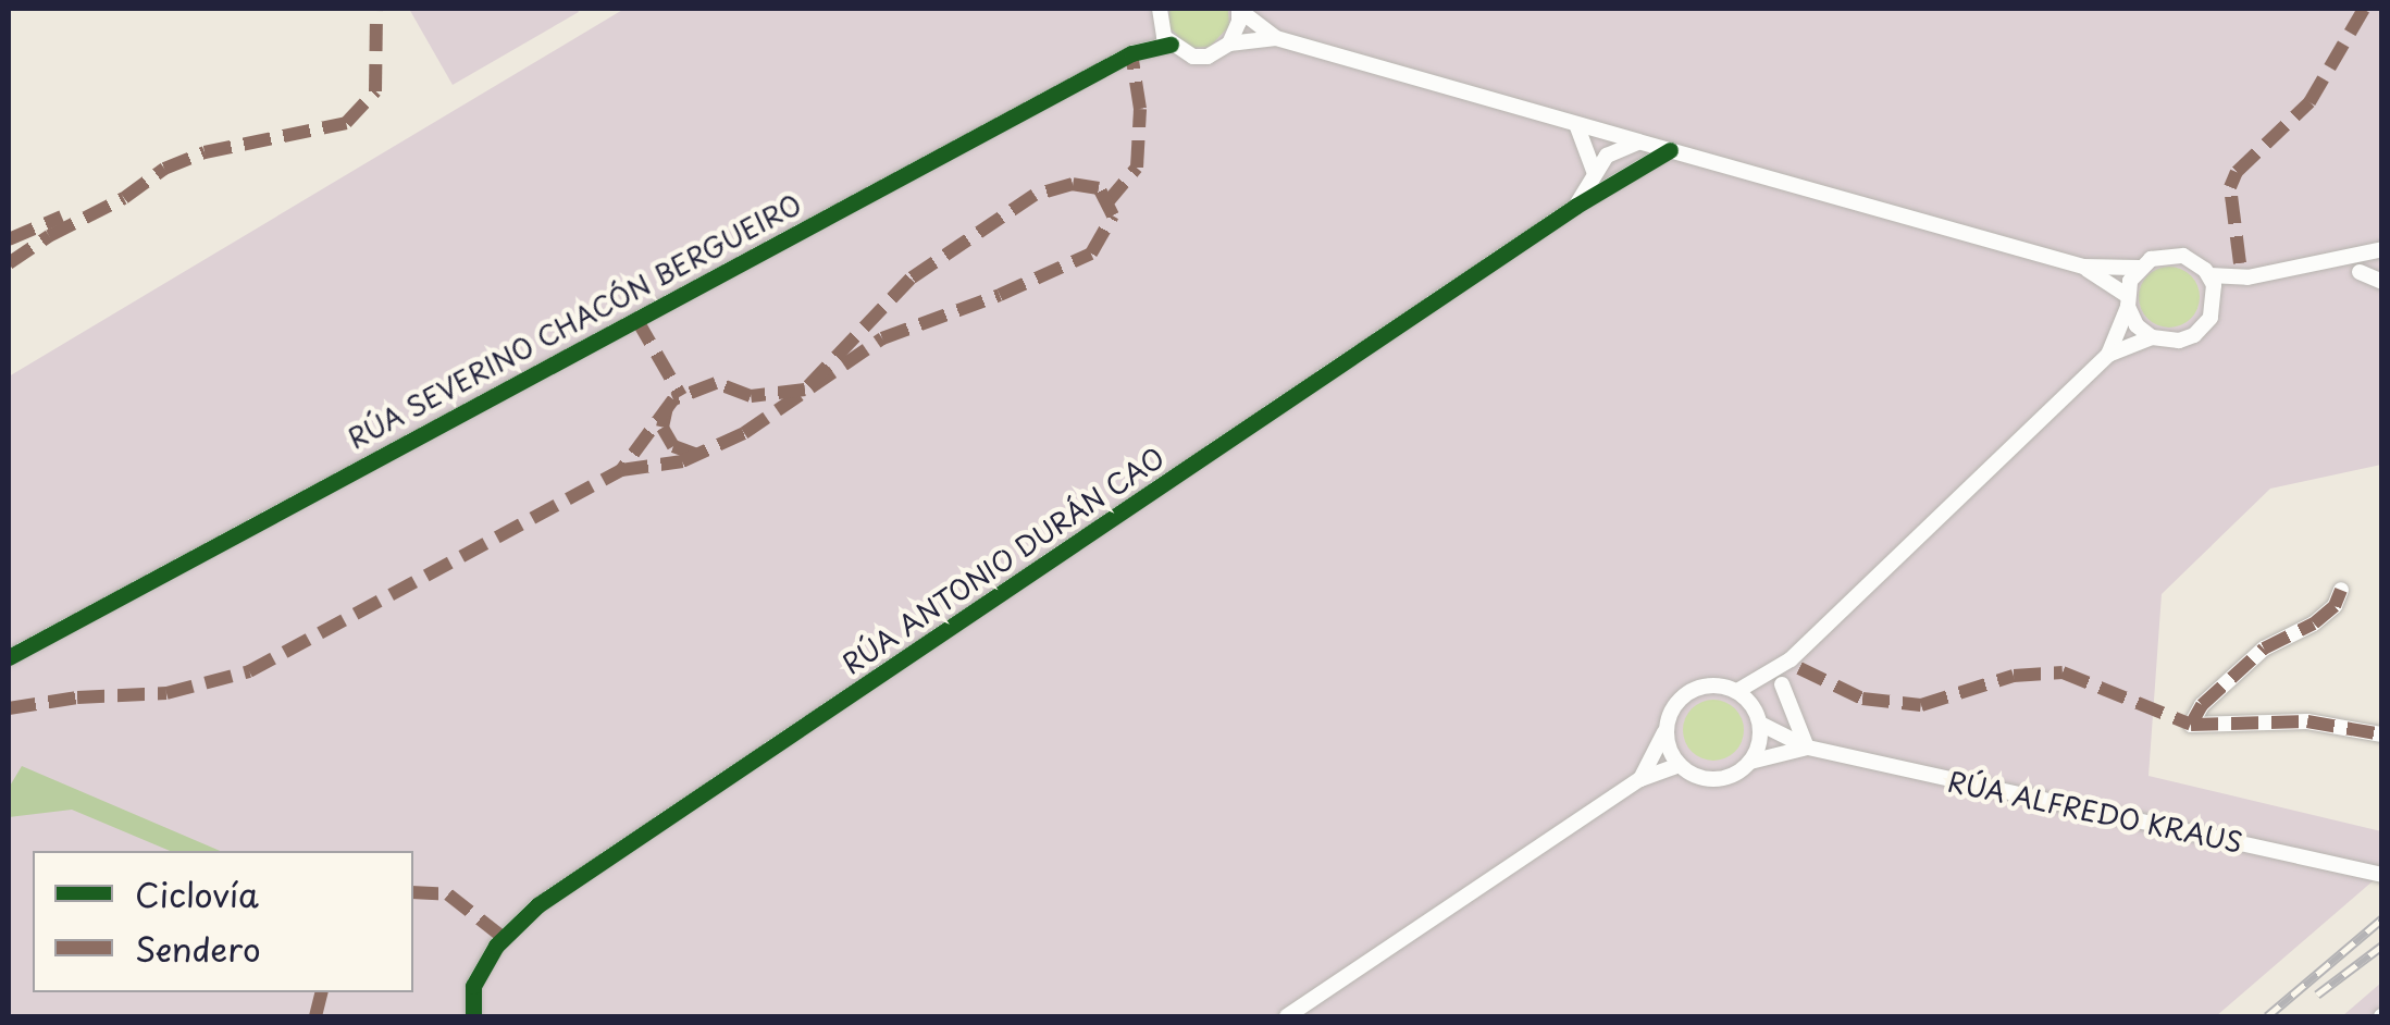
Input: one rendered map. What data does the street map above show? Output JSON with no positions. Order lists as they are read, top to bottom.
{
  "streets": {
    "street": ["RÚA SEVERINO CHACÓN BERGUEIRO", "RÚA ANTONIO DURÁN CAO", "RÚA ALFREDO KRAUS"]
  },
  "legend": ["Ciclovía", "Sendero"]
}
